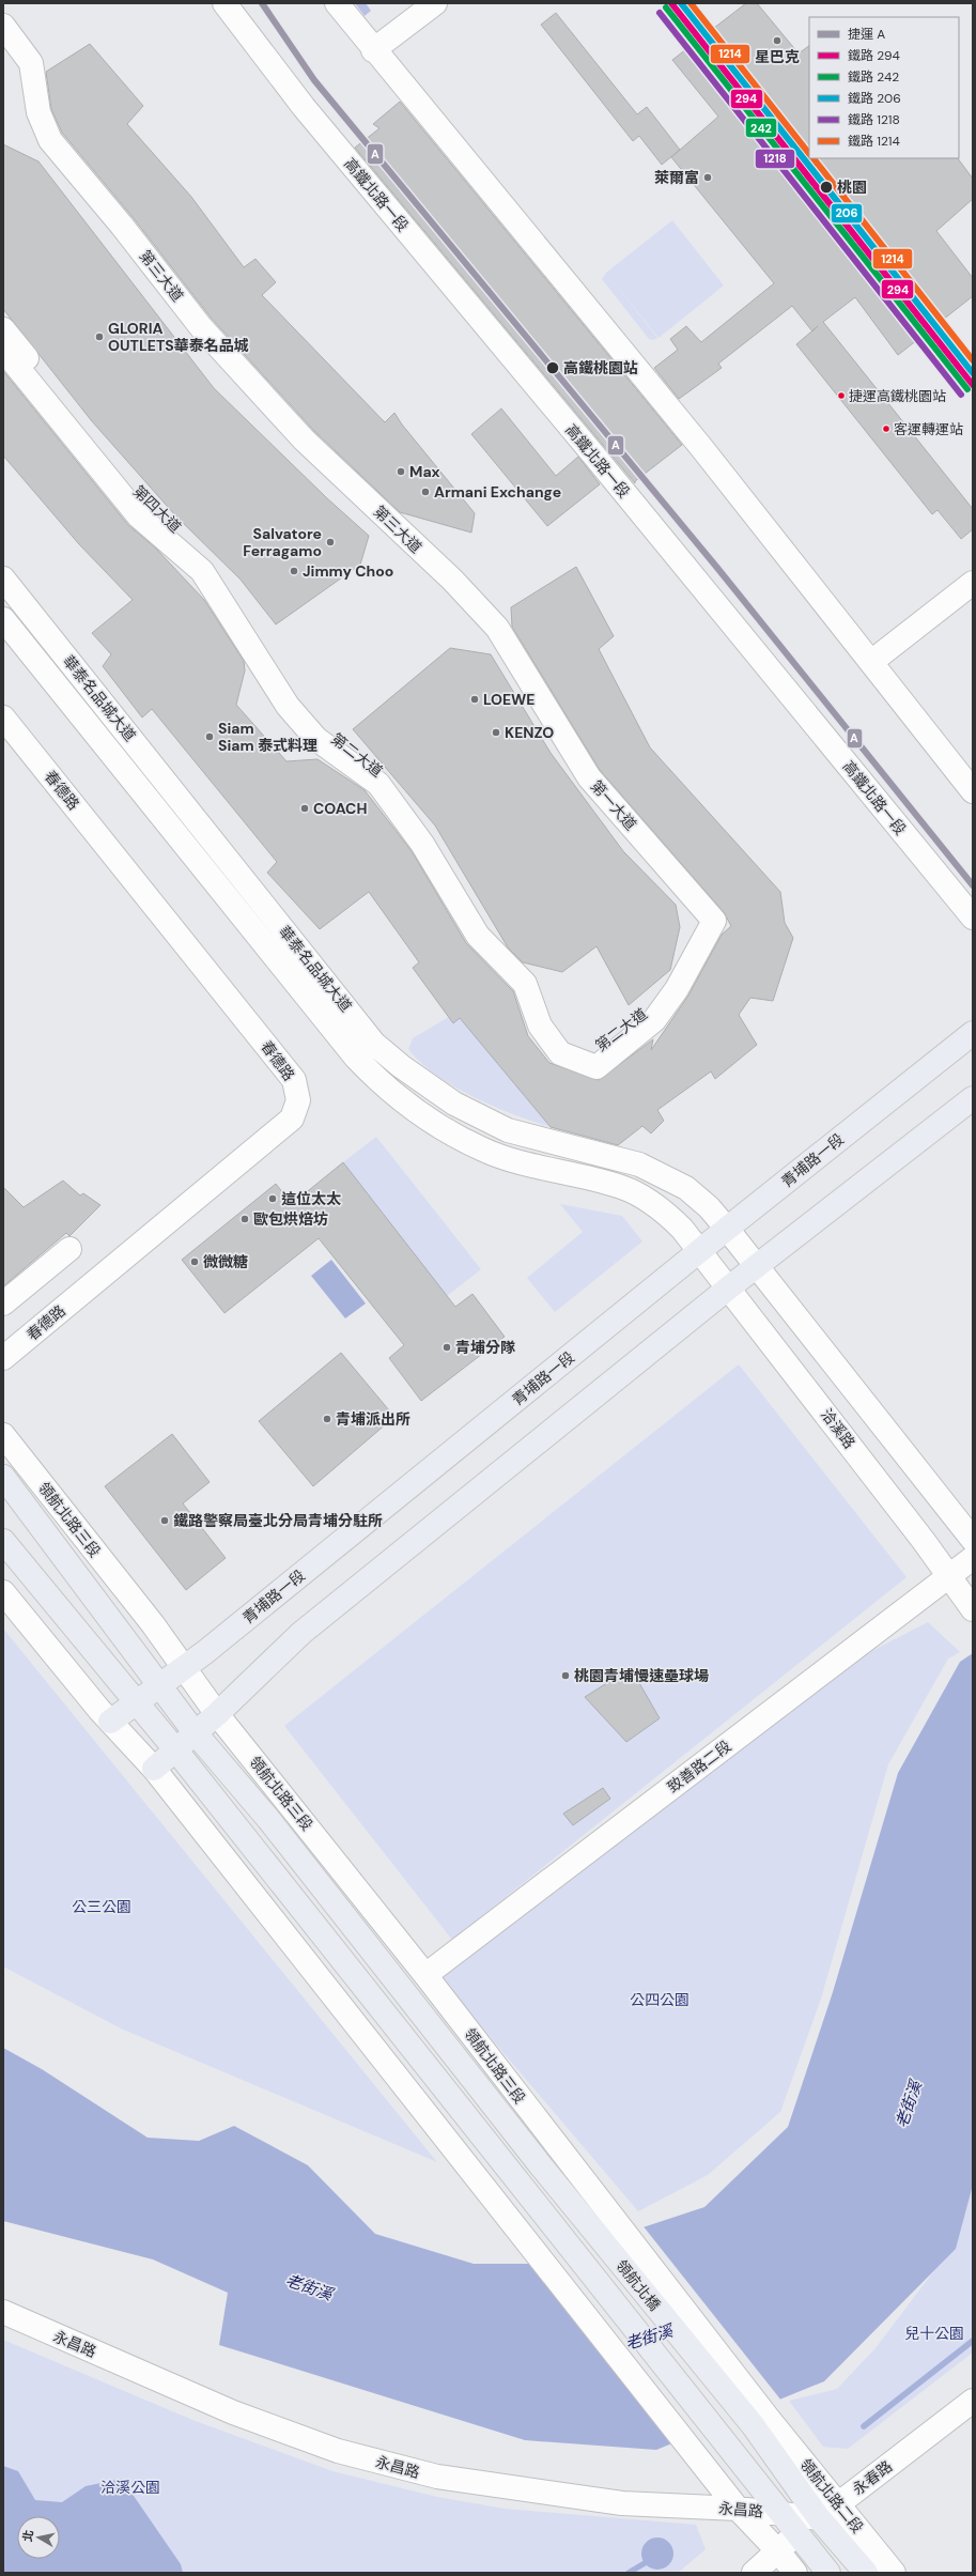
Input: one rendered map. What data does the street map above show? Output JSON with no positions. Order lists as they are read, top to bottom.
{
  "streets": {
    "main road": [
      "青埔路一段",
      "領航北路三段",
      "領航北橋",
      "領航北路二段"
    ],
    "street": [
      "高鐵北路一段",
      "第三大道",
      "第四大道",
      "華泰名品城大道",
      "第二大道",
      "春德路",
      "第一大道",
      "洽溪路",
      "致善路二段",
      "永昌路",
      "永春路"
    ]
  },
  "crossings": [
    ["第三大道", "第二大道"],
    ["第三大道", "第一大道"],
    ["第四大道", "第二大道"],
    ["華泰名品城大道", "青埔路一段"],
    ["華泰名品城大道", "洽溪路"],
    ["第二大道", "第一大道"],
    ["青埔路一段", "洽溪路"],
    ["青埔路一段", "領航北路三段"],
    ["洽溪路", "致善路二段"],
    ["領航北路三段", "致善路二段"],
    ["領航北路三段", "領航北橋"],
    ["領航北橋", "永昌路"],
    ["領航北橋", "領航北路二段"],
    ["永昌路", "永春路"],
    ["永昌路", "領航北路二段"],
    ["永春路", "領航北路二段"]
  ],
  "water": ["老街溪"],
  "parks": [
    "公三公園",
    "公四公園",
    "兒十公園",
    "洽溪公園"
  ],
  "places": [
    "星巴克",
    "萊爾富",
    "桃園",
    "GLORIA OUTLETS華泰名品城",
    "高鐵桃園站",
    "捷運高鐵桃園站",
    "客運轉運站",
    "Max",
    "Armani Exchange",
    "Salvatore Ferragamo",
    "Jimmy Choo",
    "LOEWE",
    "KENZO",
    "Siam Siam 泰式料理",
    "COACH",
    "這位太太",
    "歐包烘焙坊",
    "微微糖",
    "青埔分隊",
    "青埔派出所",
    "鐵路警察局臺北分局青埔分駐所",
    "桃園青埔慢速壘球場"
  ],
  "lines": [
    "metro line A",
    "rail line 294",
    "rail line 206",
    "rail line 1214",
    "rail line 242",
    "rail line 1218"
  ],
  "legend": [
    "捷運 A",
    "鐵路 294",
    "鐵路 242",
    "鐵路 206",
    "鐵路 1218",
    "鐵路 1214"
  ],
  "north": "left"
}
